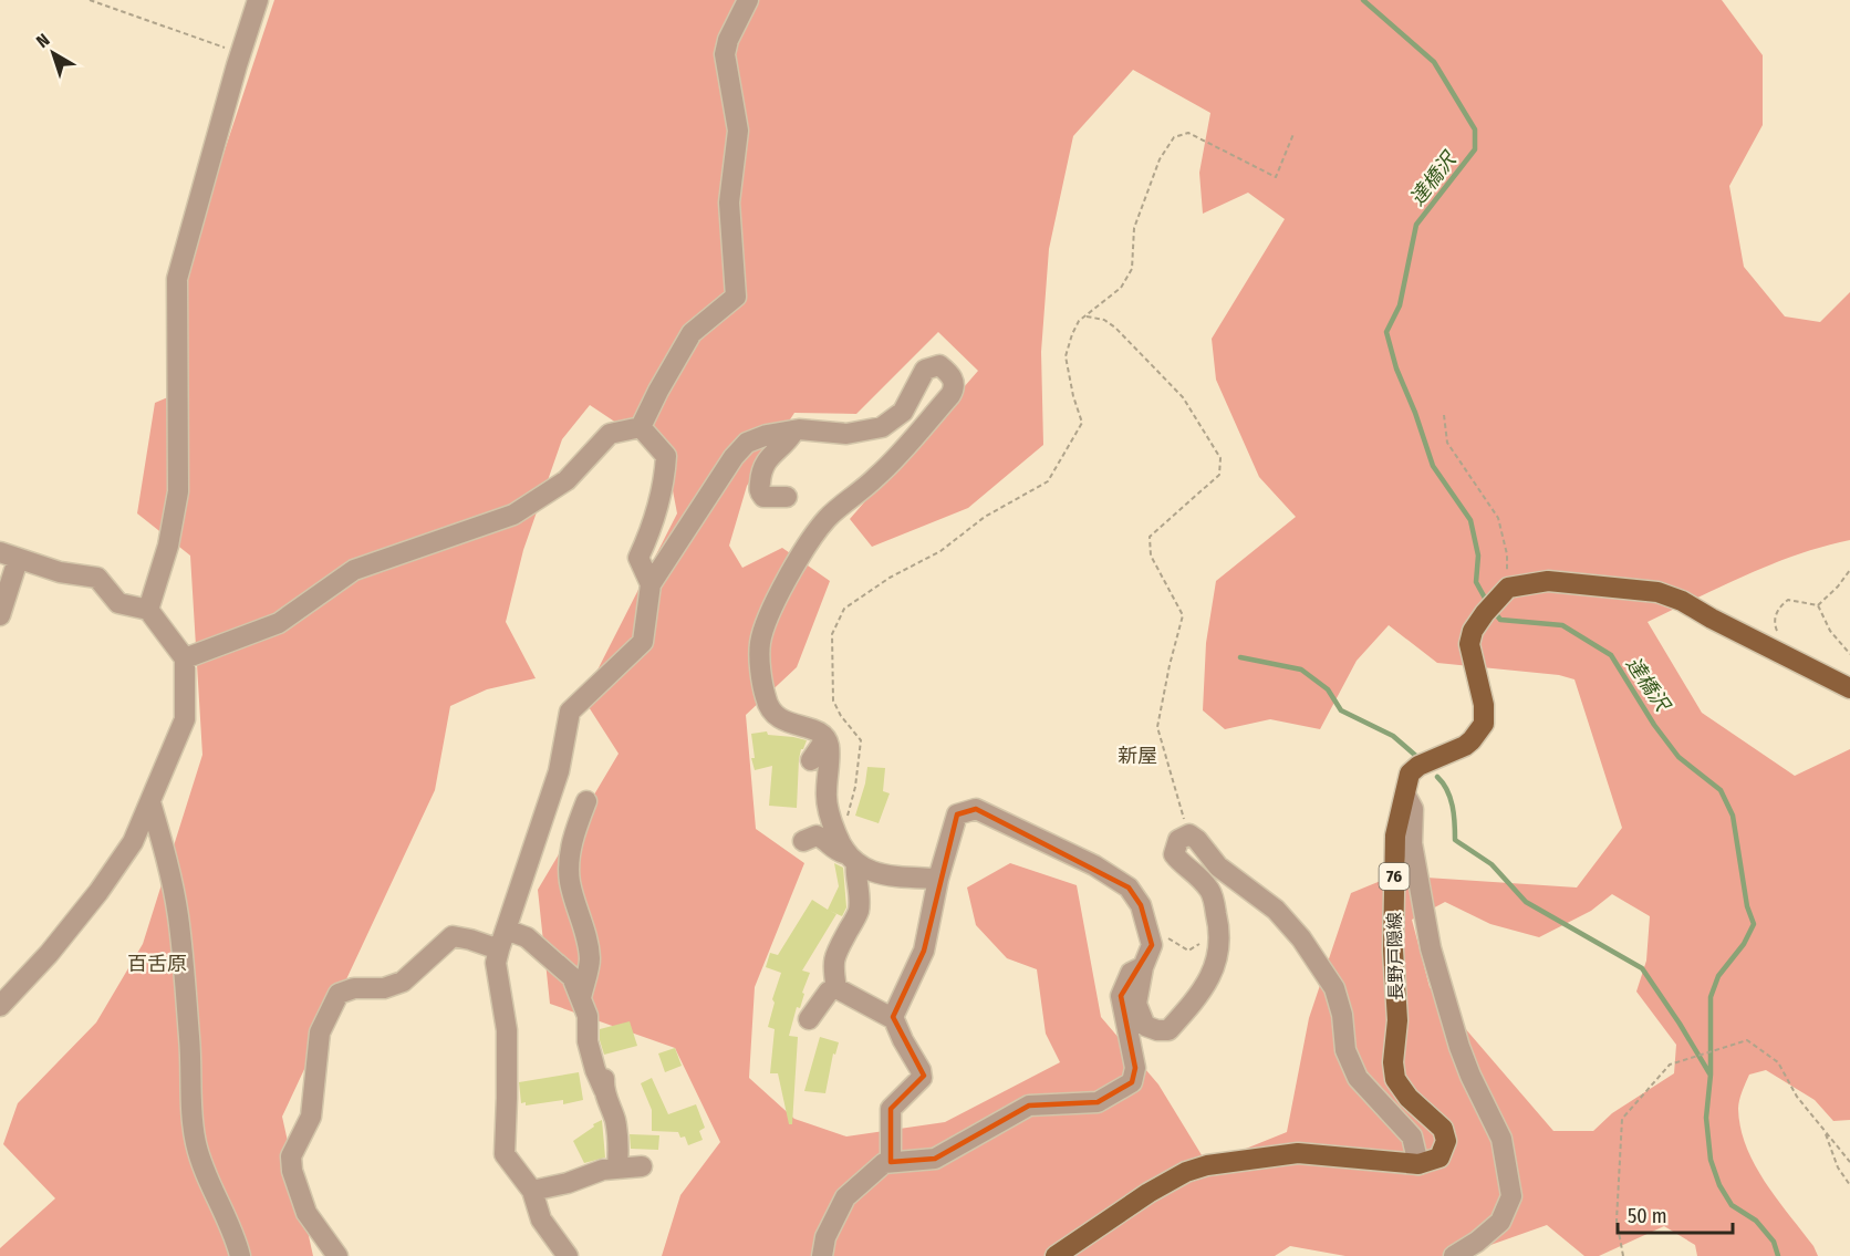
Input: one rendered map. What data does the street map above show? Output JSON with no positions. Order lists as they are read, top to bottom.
{
  "streets": {
    "main road": ["76", "長野戸隠線"]
  },
  "districts": ["新屋", "百舌原"],
  "water": ["達橋沢"],
  "scale_bar": "50 m",
  "north": "top left"
}
